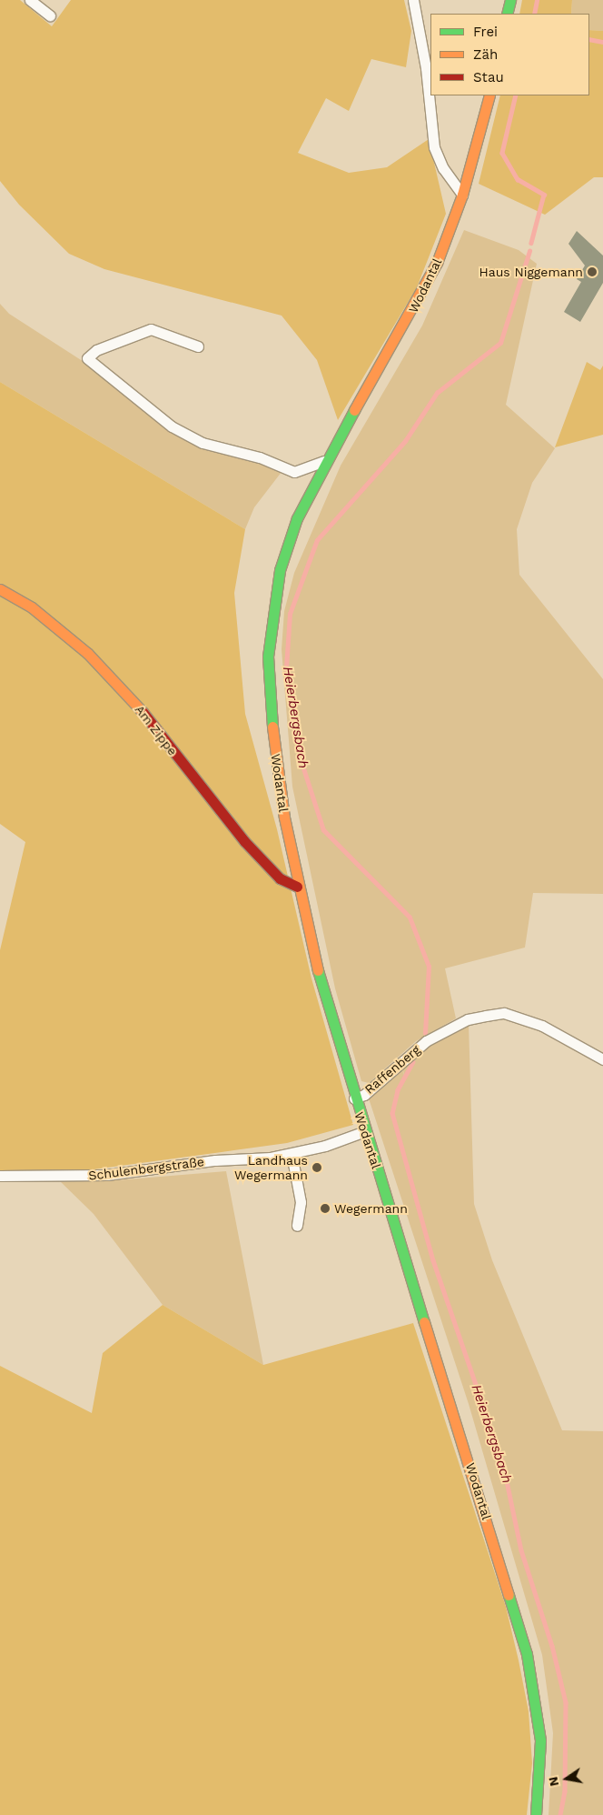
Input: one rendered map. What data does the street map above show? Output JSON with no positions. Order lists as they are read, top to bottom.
{
  "streets": {
    "main road": ["Wodantal", "Am Zippe"],
    "street": ["Raffenberg", "Schulenbergstraße"]
  },
  "crossings": [
    ["Wodantal", "Am Zippe"],
    ["Wodantal", "Raffenberg"],
    ["Wodantal", "Schulenbergstraße"]
  ],
  "water": ["Heierbergsbach"],
  "places": ["Haus Niggemann", "Landhaus Wegermann", "Wegermann"],
  "legend": ["Frei", "Zäh", "Stau"],
  "north": "left"
}
